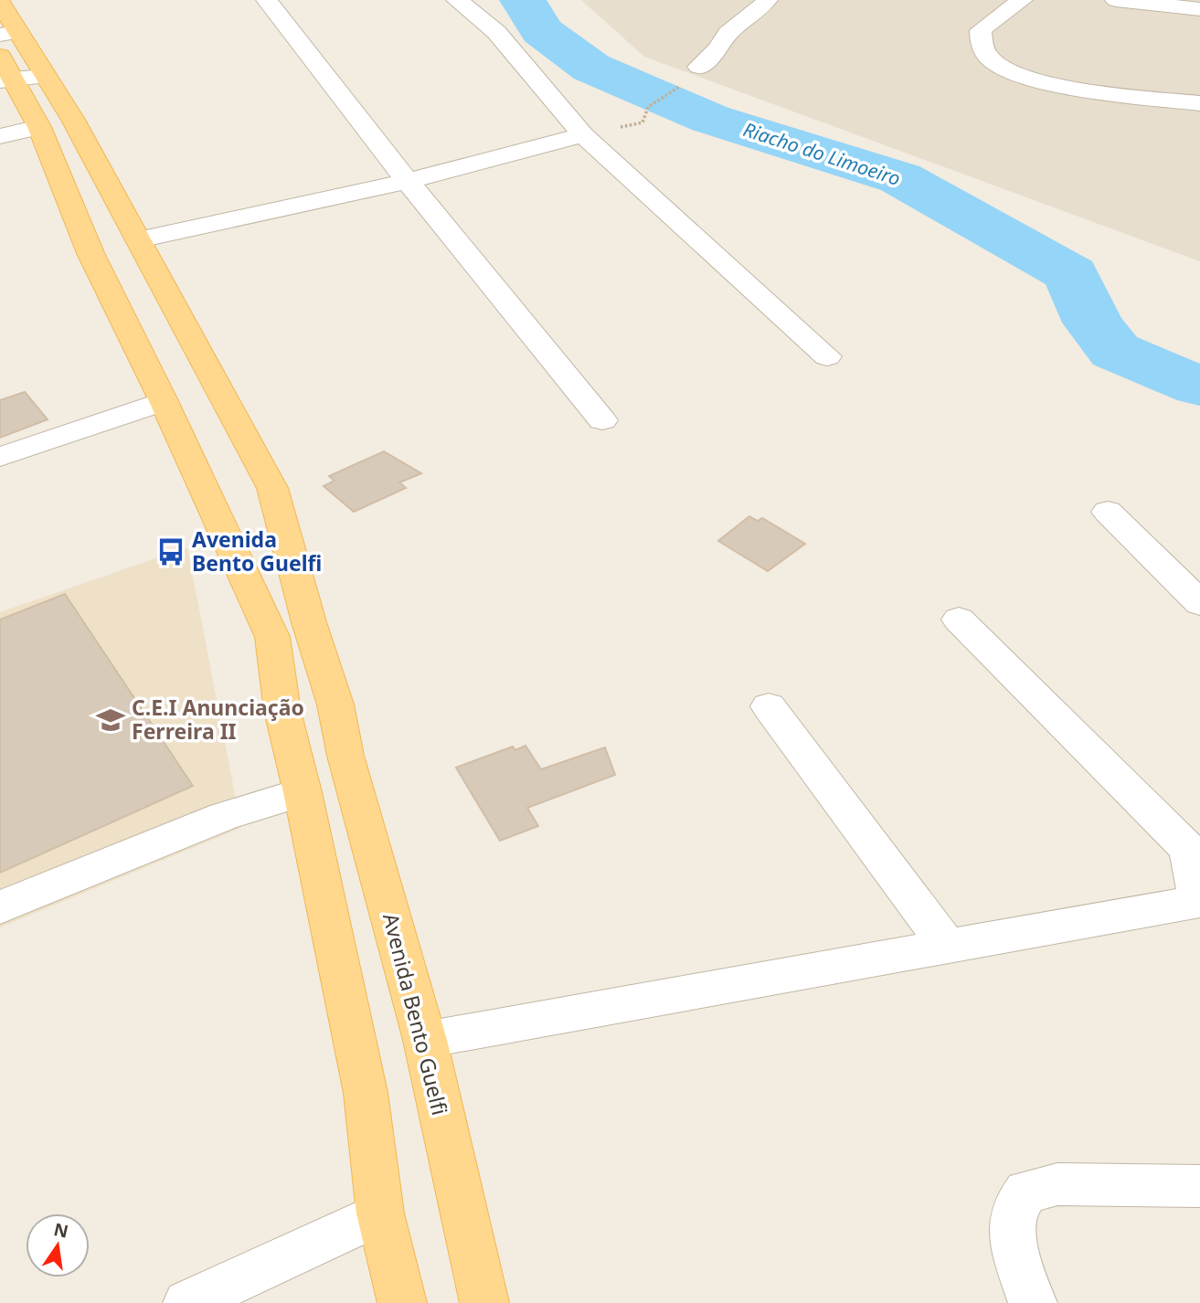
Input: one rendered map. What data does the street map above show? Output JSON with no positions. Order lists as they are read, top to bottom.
{
  "streets": {
    "main road": ["Avenida Bento Guelfi"]
  },
  "water": ["Riacho do Limoeiro"],
  "places": {
    "bus stop": ["Avenida Bento Guelfi"],
    "school or university": ["C.E.I Anunciação Ferreira II"]
  },
  "north": "top"
}
